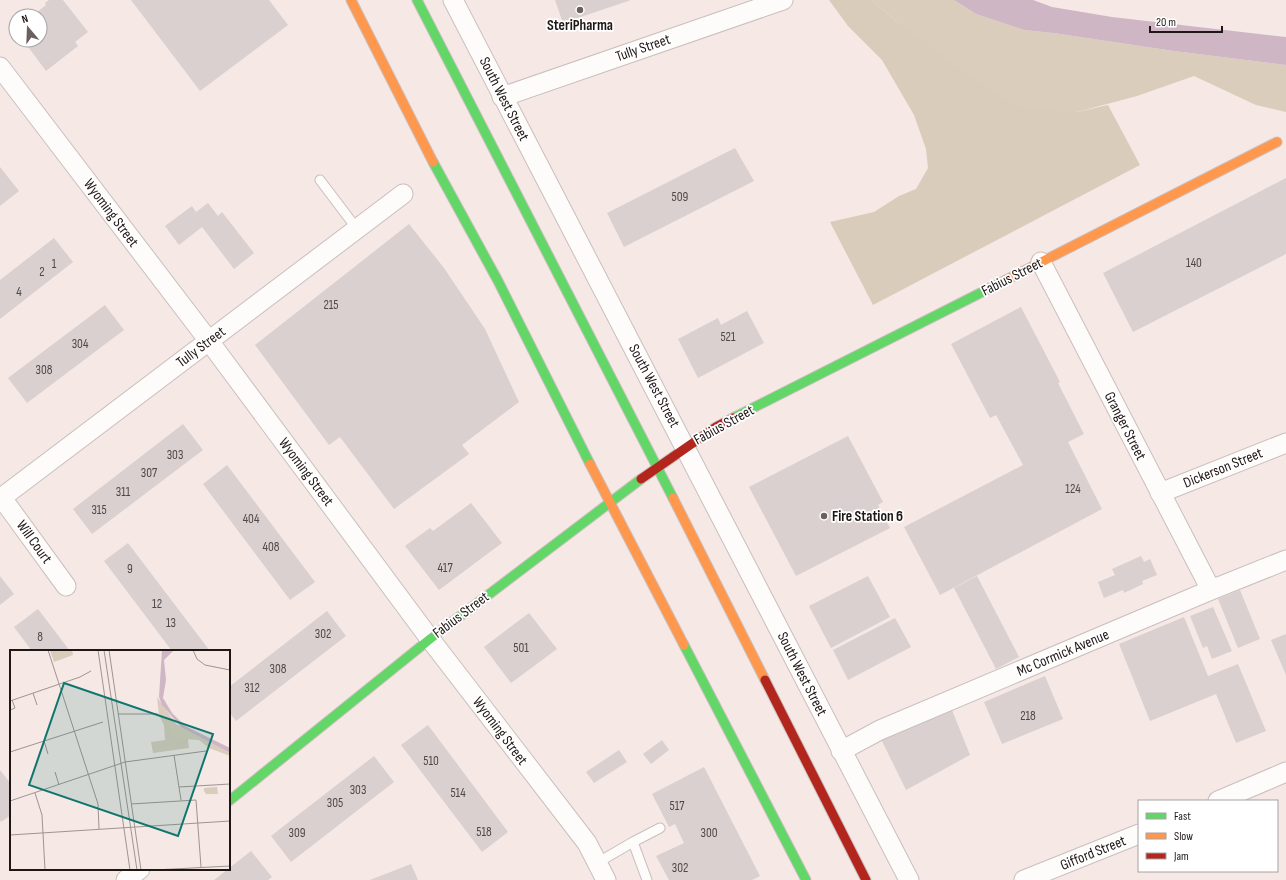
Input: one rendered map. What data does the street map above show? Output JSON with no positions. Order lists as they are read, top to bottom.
{
  "streets": {
    "main road": ["Fabius Street"],
    "street": [
      "Tully Street",
      "South West Street",
      "Wyoming Street",
      "Granger Street",
      "Dickerson Street",
      "Will Court",
      "Mc Cormick Avenue",
      "Gifford Street"
    ]
  },
  "crossings": [
    ["Tully Street", "South West Street"],
    ["Tully Street", "Wyoming Street"],
    ["Tully Street", "Will Court"],
    ["South West Street", "Fabius Street"],
    ["South West Street", "Mc Cormick Avenue"],
    ["Wyoming Street", "Fabius Street"],
    ["Fabius Street", "Granger Street"],
    ["Granger Street", "Dickerson Street"],
    ["Granger Street", "Mc Cormick Avenue"]
  ],
  "places": ["SteriPharma", "Fire Station 6"],
  "house_numbers": [
    "509",
    "140",
    "1",
    "2",
    "4",
    "215",
    "521",
    "304",
    "308",
    "303",
    "307",
    "124",
    "311",
    "315",
    "404",
    "408",
    "417",
    "9",
    "12",
    "13",
    "302",
    "8",
    "501",
    "308",
    "312",
    "218",
    "510",
    "303",
    "514",
    "305",
    "517",
    "518",
    "309",
    "300",
    "302"
  ],
  "legend": ["Fast", "Slow", "Jam"],
  "scale_bar": "20 m",
  "north": "top"
}
